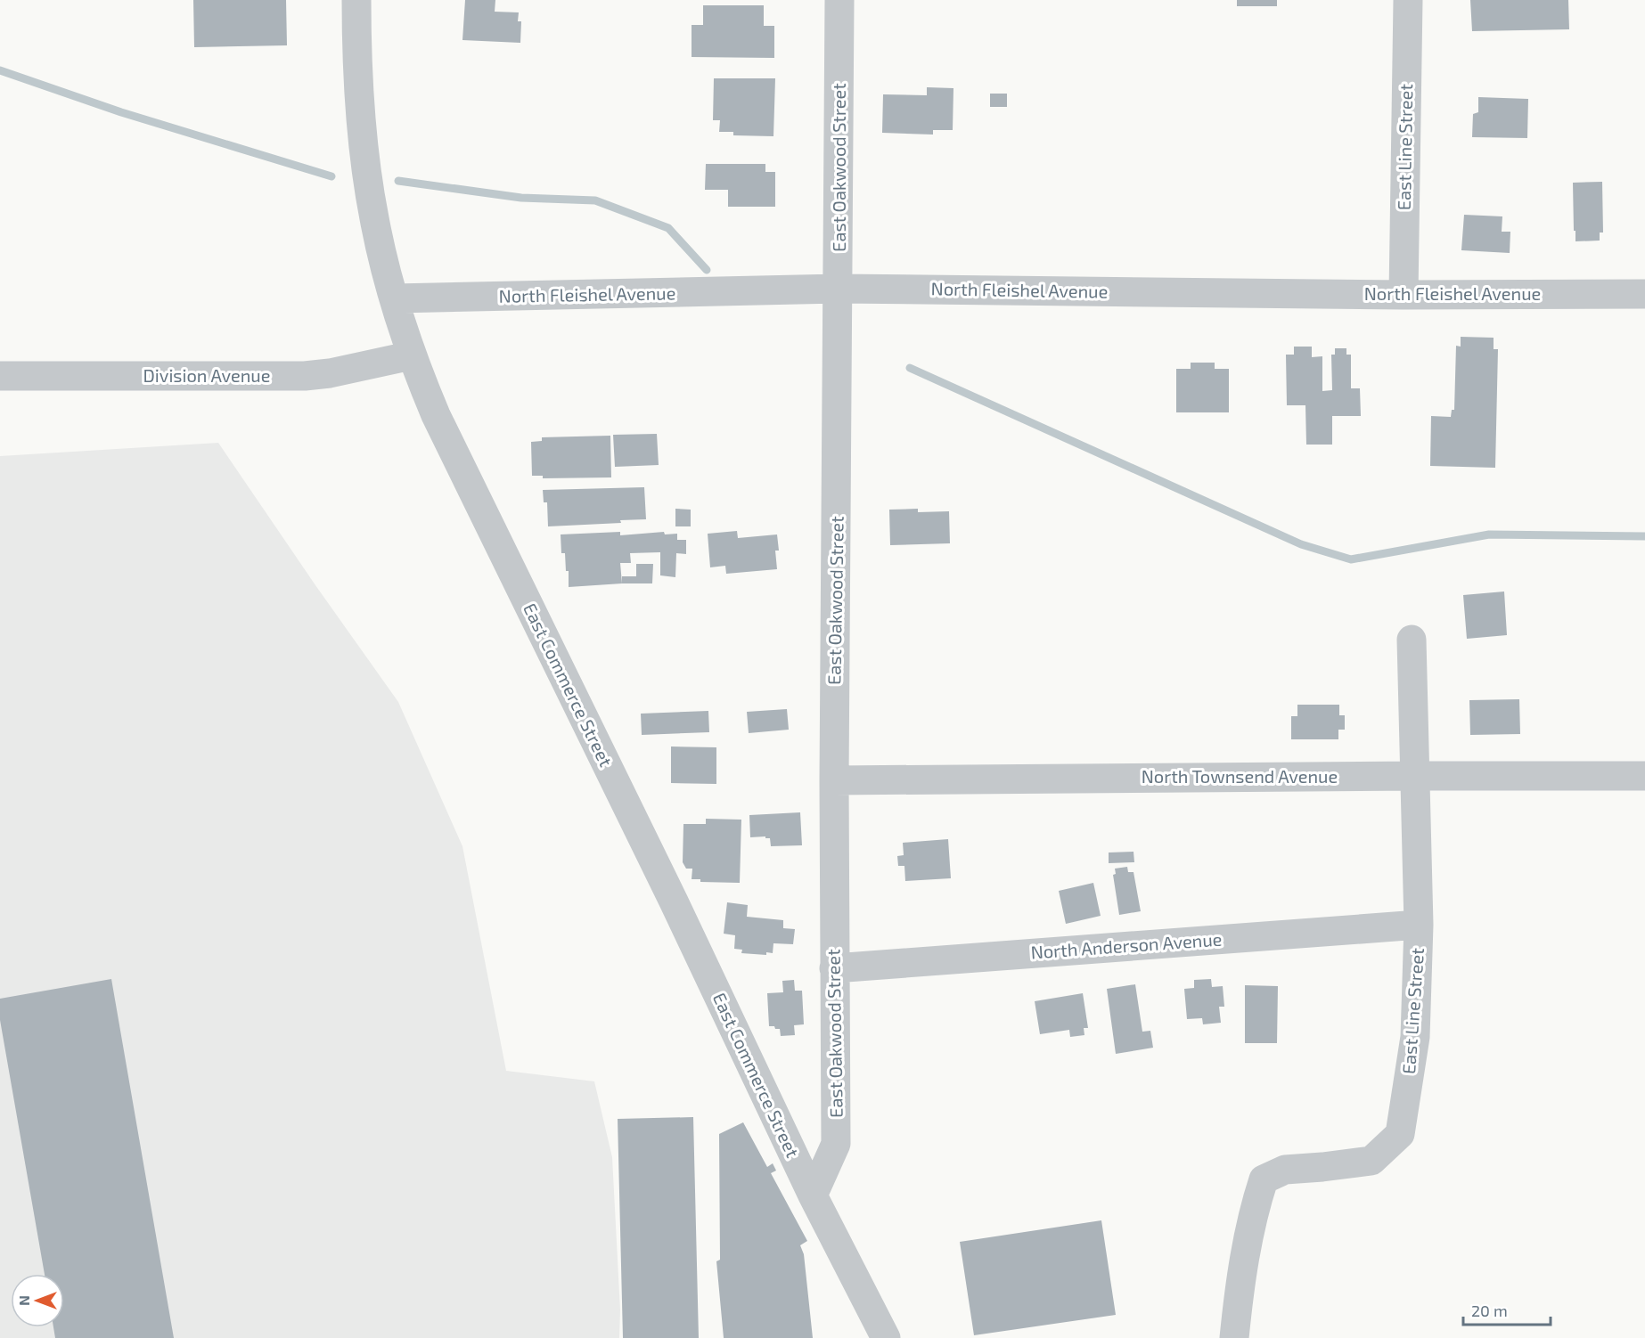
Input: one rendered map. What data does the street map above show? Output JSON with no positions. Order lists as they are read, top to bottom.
{
  "streets": {
    "street": [
      "East Line Street",
      "East Oakwood Street",
      "North Fleishel Avenue",
      "Division Avenue",
      "East Commerce Street",
      "North Townsend Avenue",
      "North Anderson Avenue"
    ]
  },
  "crossings": [
    ["East Line Street", "North Fleishel Avenue"],
    ["East Line Street", "North Townsend Avenue"],
    ["East Line Street", "North Anderson Avenue"],
    ["East Oakwood Street", "North Fleishel Avenue"],
    ["East Oakwood Street", "East Commerce Street"],
    ["East Oakwood Street", "North Townsend Avenue"],
    ["East Oakwood Street", "North Anderson Avenue"],
    ["North Fleishel Avenue", "East Commerce Street"],
    ["Division Avenue", "East Commerce Street"]
  ],
  "scale_bar": "20 m",
  "north": "left"
}
